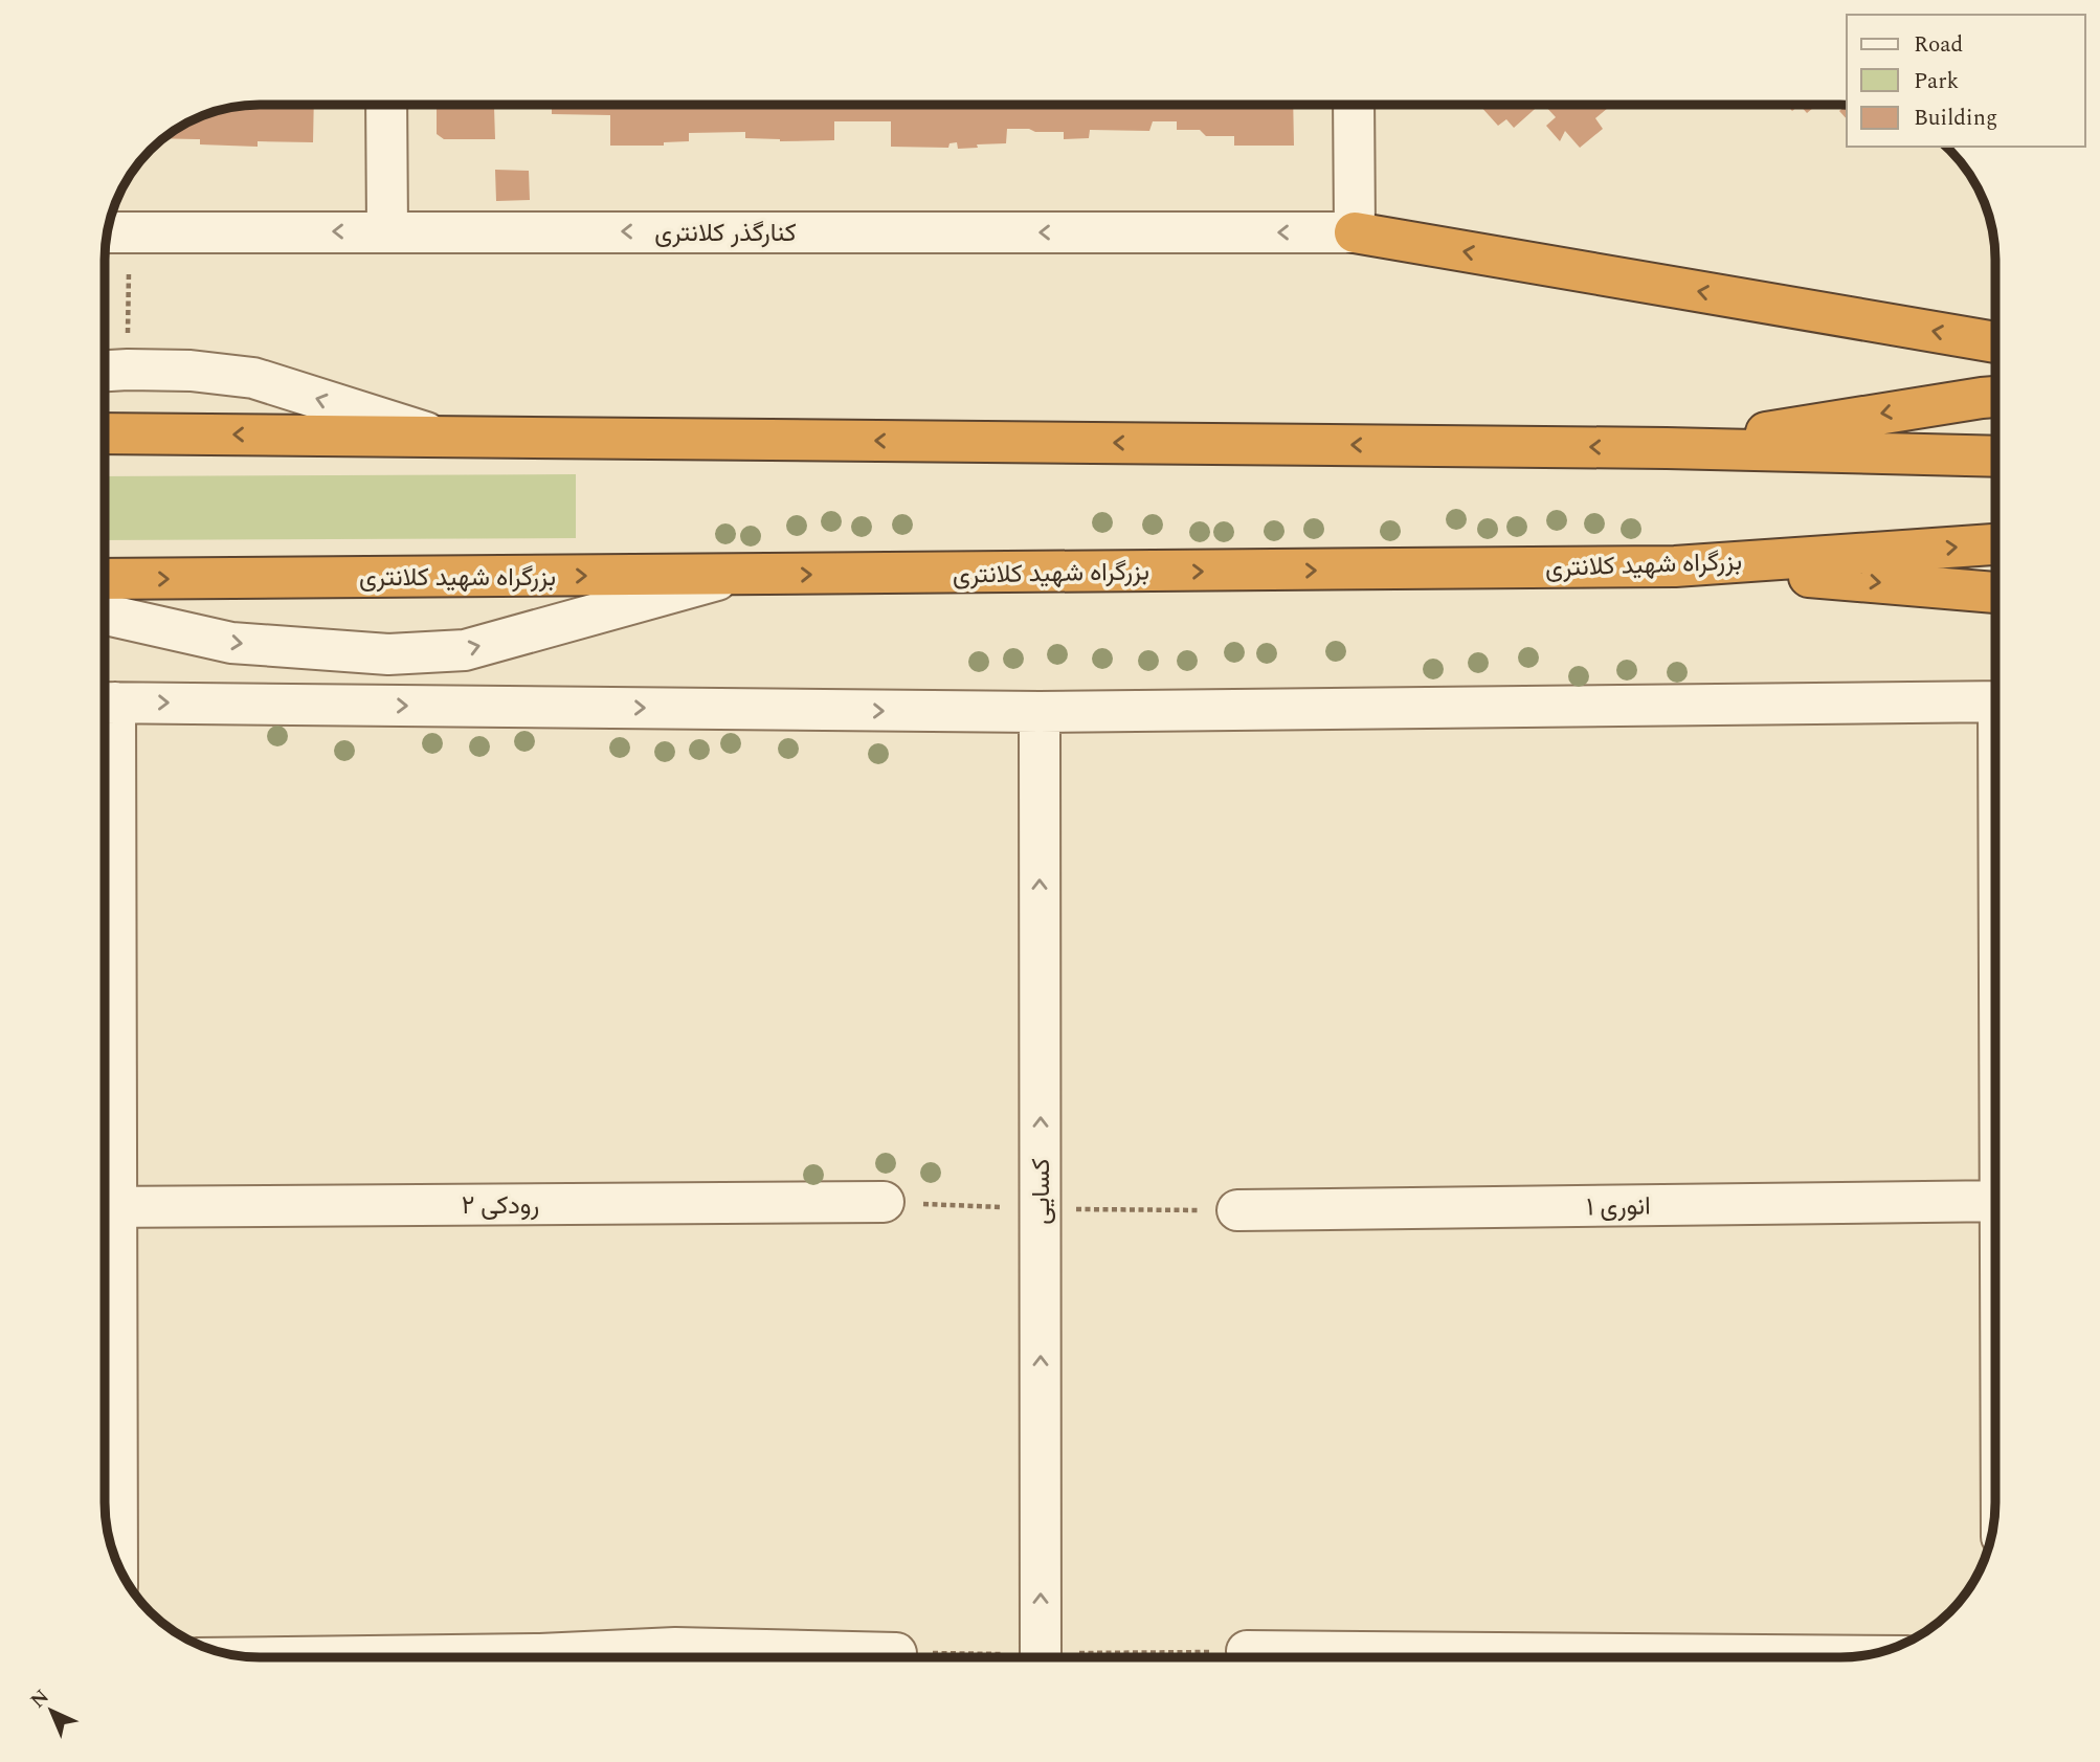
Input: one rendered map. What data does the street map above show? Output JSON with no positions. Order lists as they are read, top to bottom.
{
  "streets": {
    "highway": ["بزرگراه شهید کلانتری"],
    "street": [
      "کنارگذر کلانتری",
      "کسایی",
      "رودکی ۲",
      "انوری ۱"
    ]
  },
  "one_way": ["کسایی"],
  "legend": ["Road", "Park", "Building"],
  "north": "top left"
}
